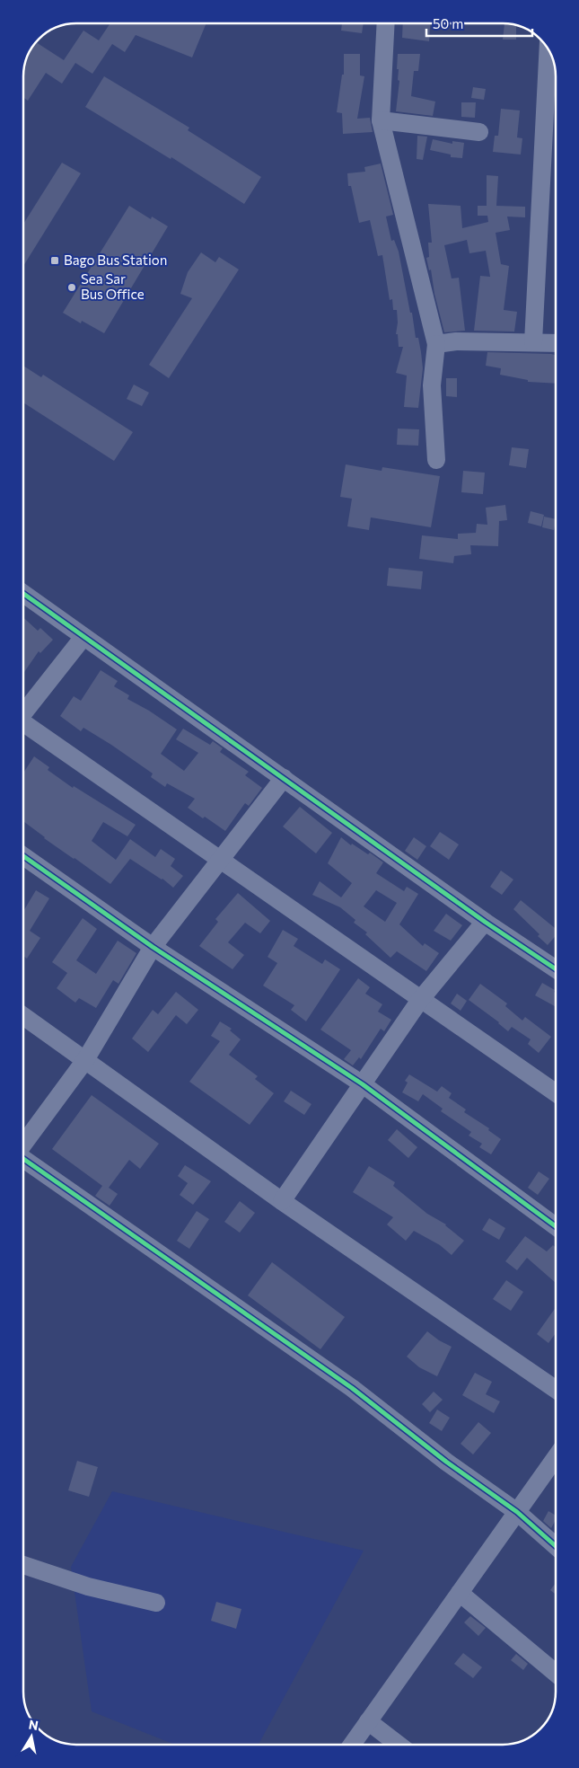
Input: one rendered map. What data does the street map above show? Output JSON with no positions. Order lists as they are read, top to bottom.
{
  "places": {
    "transit": ["Bago Bus Station"],
    "other": ["Sea Sar Bus Office"]
  },
  "scale_bar": "50 m",
  "north": "top"
}
